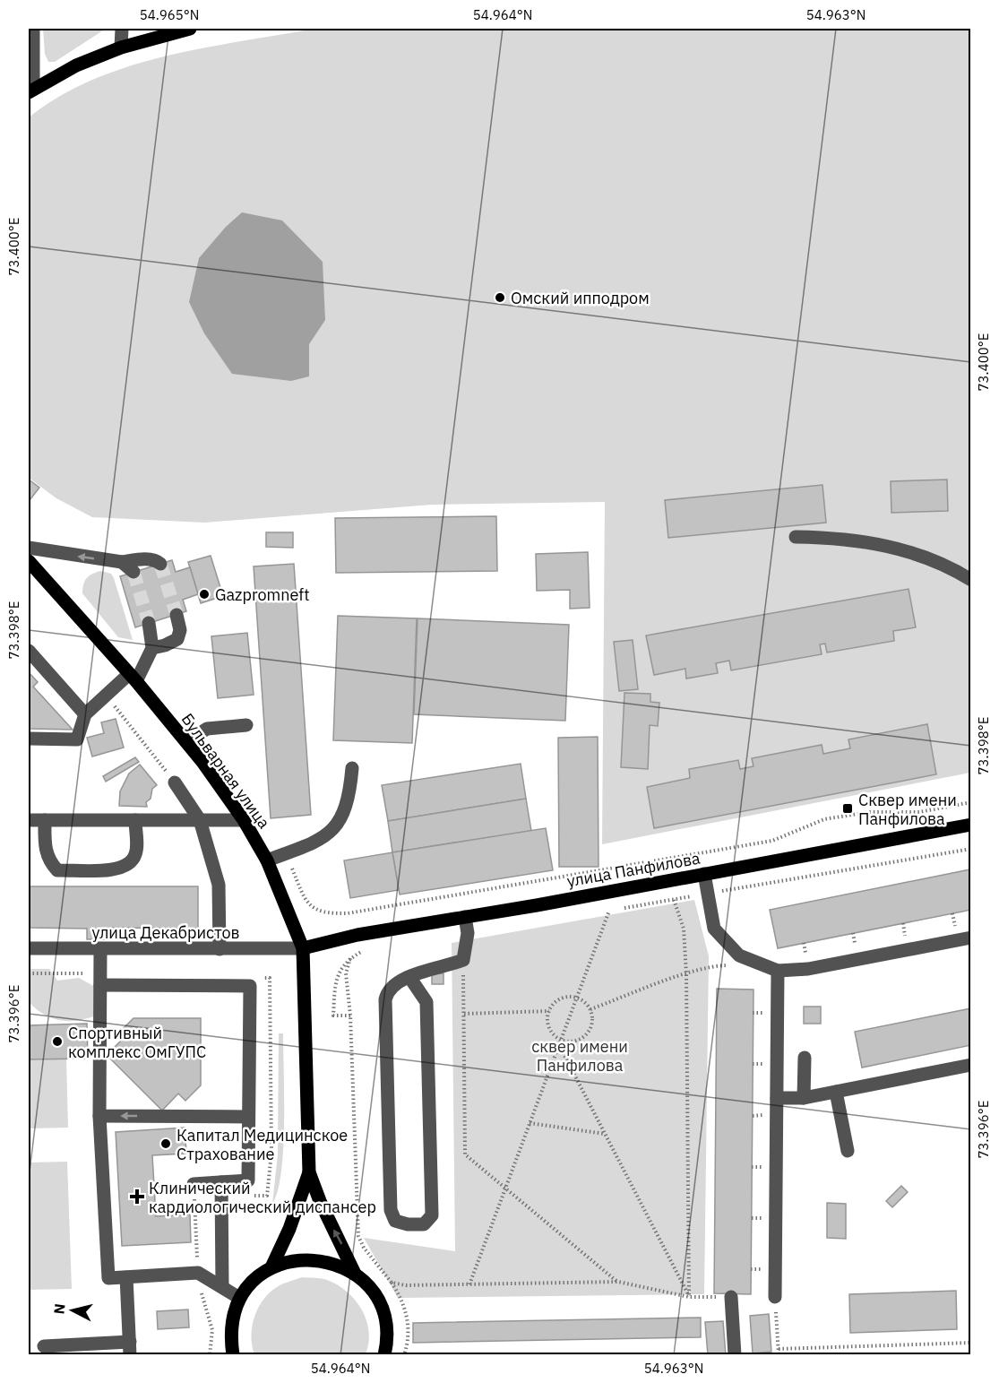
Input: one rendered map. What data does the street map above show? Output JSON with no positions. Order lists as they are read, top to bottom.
{
  "streets": {
    "main road": ["Бульварная улица", "улица Панфилова"],
    "street": ["улица Декабристов"]
  },
  "crossings": [
    ["Бульварная улица", "улица Панфилова"],
    ["Бульварная улица", "улица Декабристов"],
    ["улица Панфилова", "улица Декабристов"]
  ],
  "parks": ["сквер имени Панфилова"],
  "places": {
    "other": [
      "Омский ипподром",
      "Gazpromneft",
      "Спортивный комплекс ОмГУПС",
      "Капитал Медицинское Страхование"
    ],
    "transit": ["Сквер имени Панфилова"],
    "health": ["Клинический кардиологический диспансер"]
  },
  "north": "left",
  "coordinates": [
    "54.965°N",
    "54.964°N",
    "54.963°N",
    "73.400°E",
    "73.398°E",
    "73.396°E"
  ]
}
